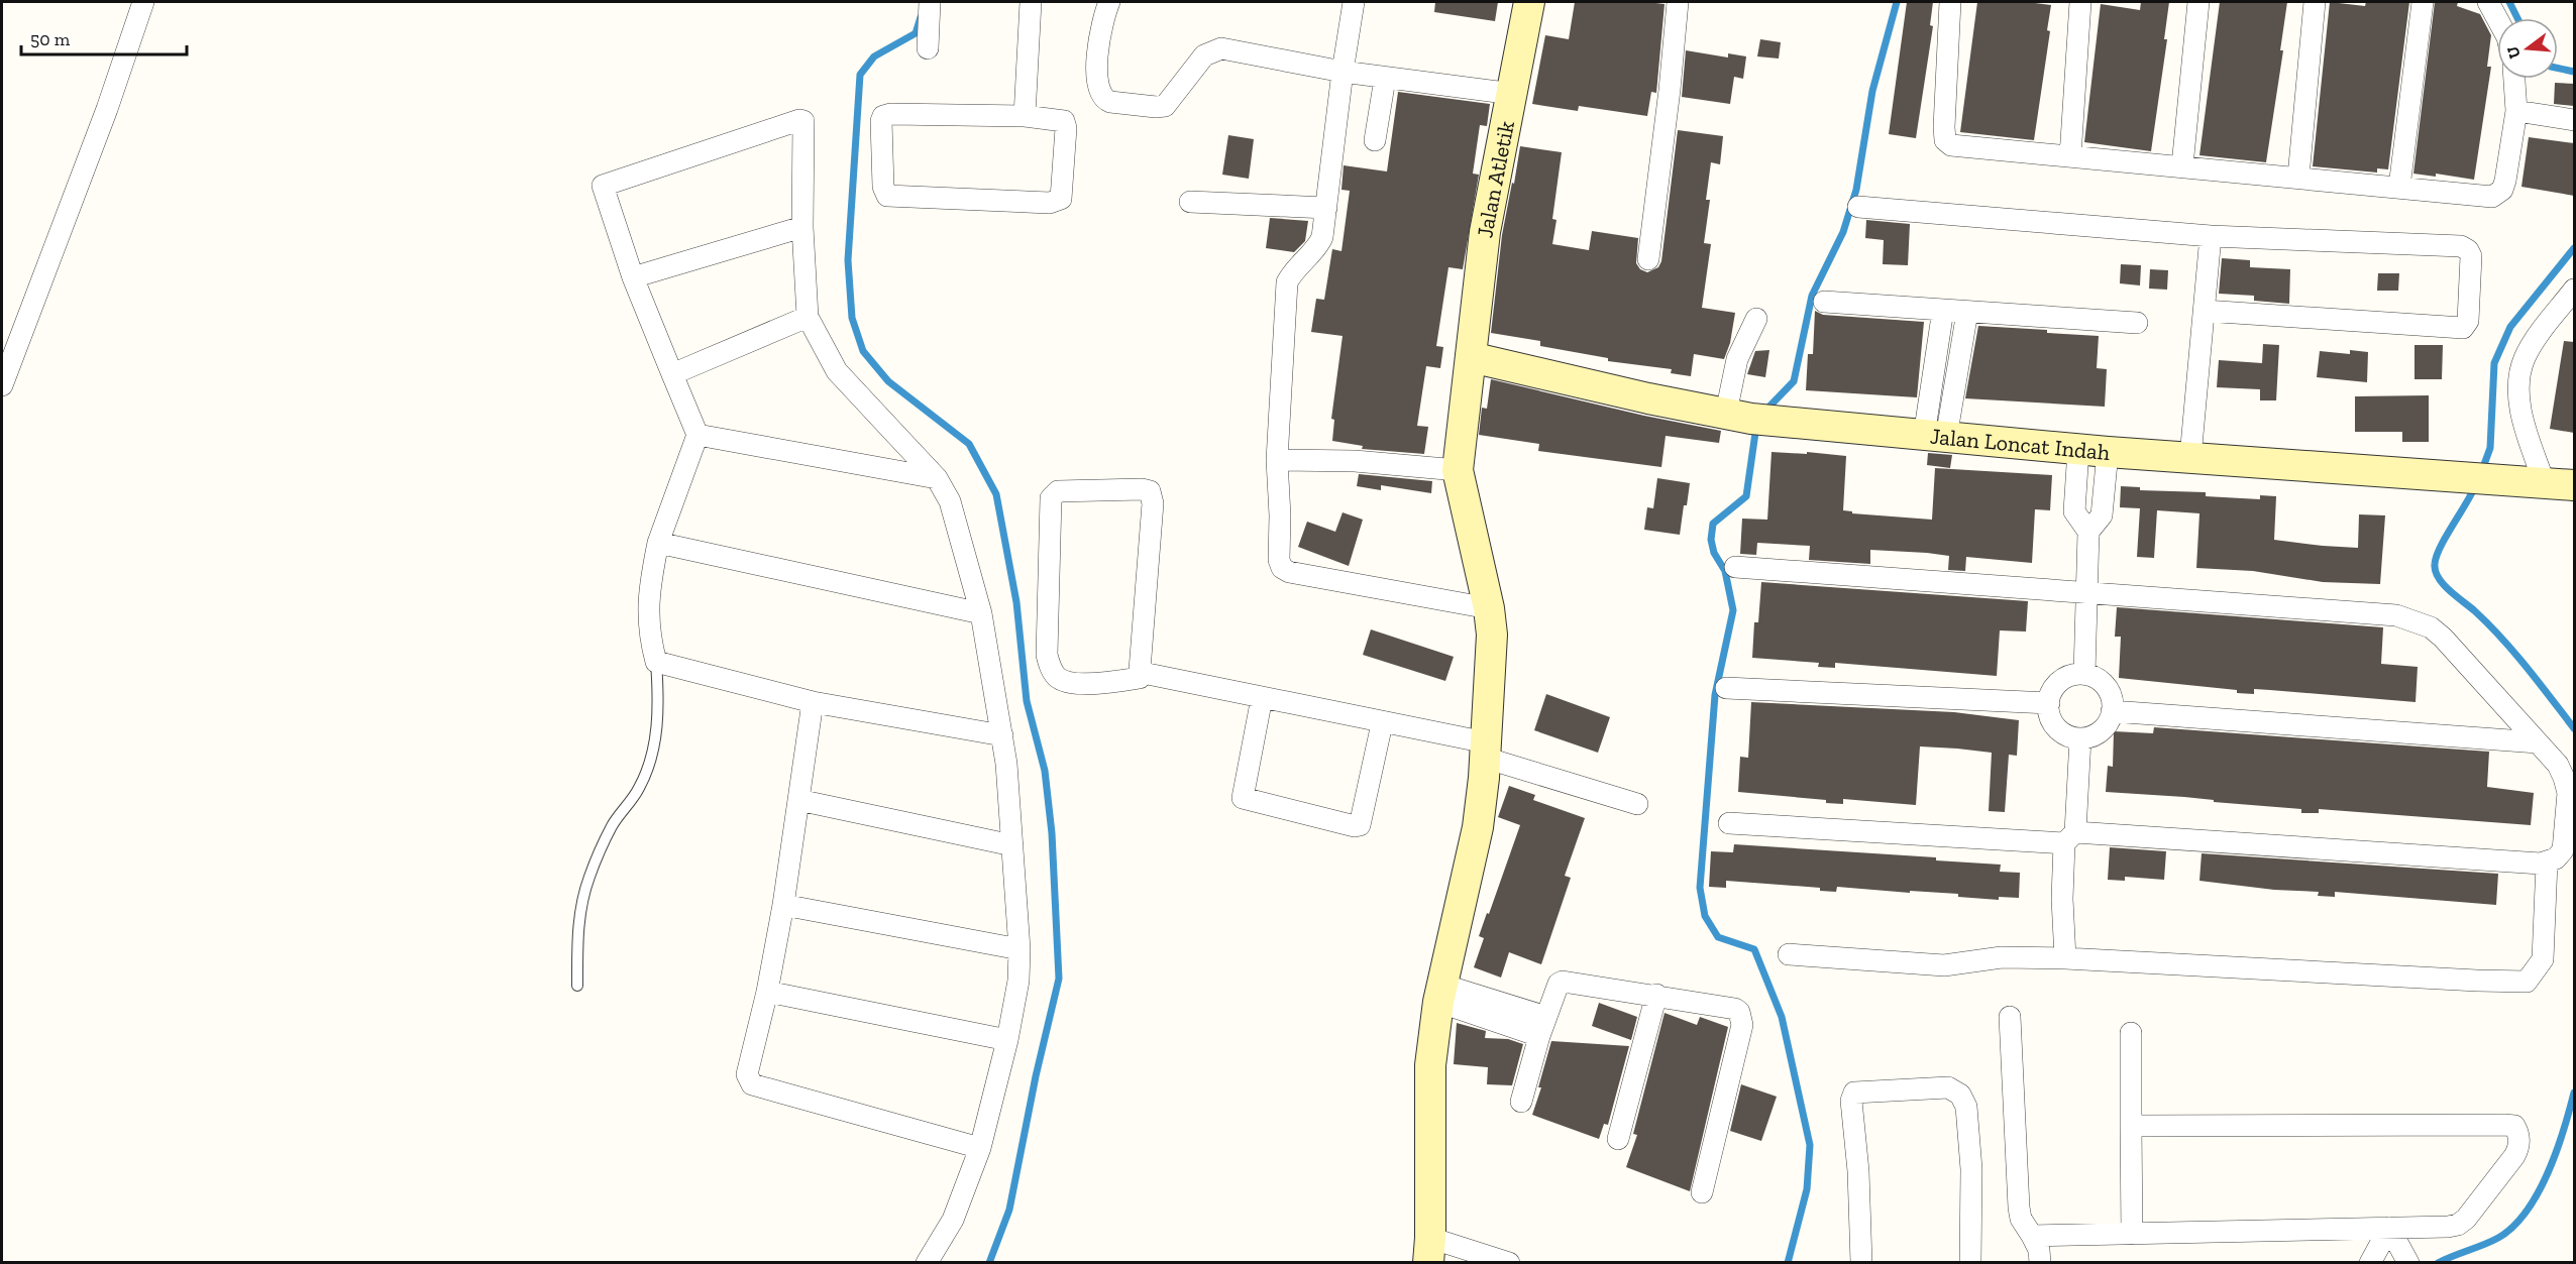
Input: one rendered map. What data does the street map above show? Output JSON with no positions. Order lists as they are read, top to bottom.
{
  "streets": {
    "street": ["Jalan Atletik", "Jalan Loncat Indah"]
  },
  "crossings": [
    ["Jalan Atletik", "Jalan Loncat Indah"]
  ],
  "scale_bar": "50 m",
  "north": "left"
}
